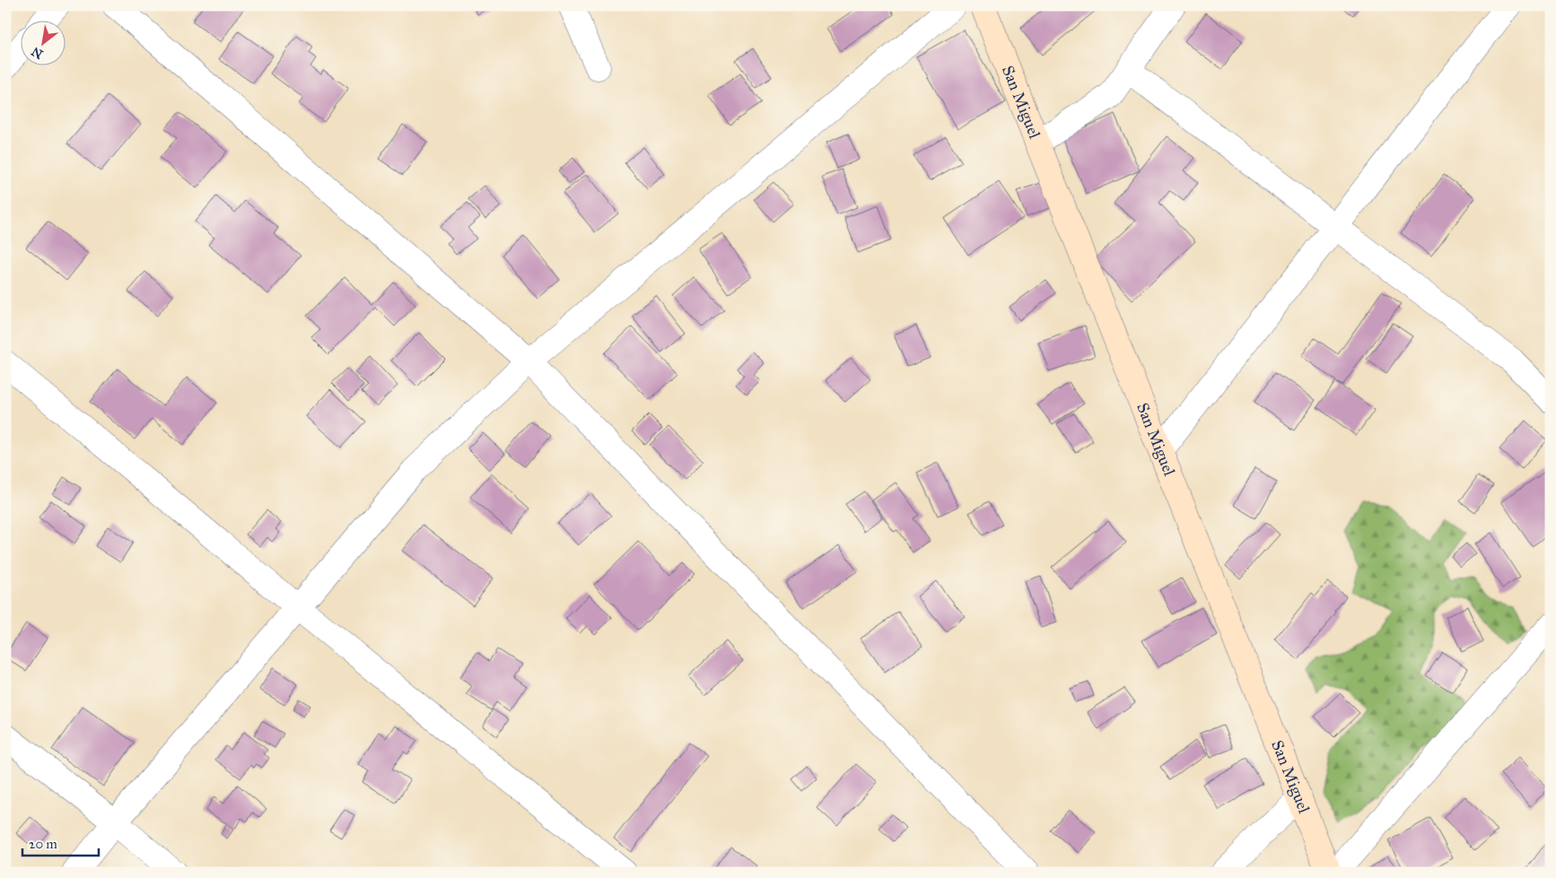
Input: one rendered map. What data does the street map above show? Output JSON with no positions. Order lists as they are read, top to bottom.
{
  "streets": {
    "street": ["San Miguel"]
  },
  "scale_bar": "20 m",
  "north": "bottom left"
}
